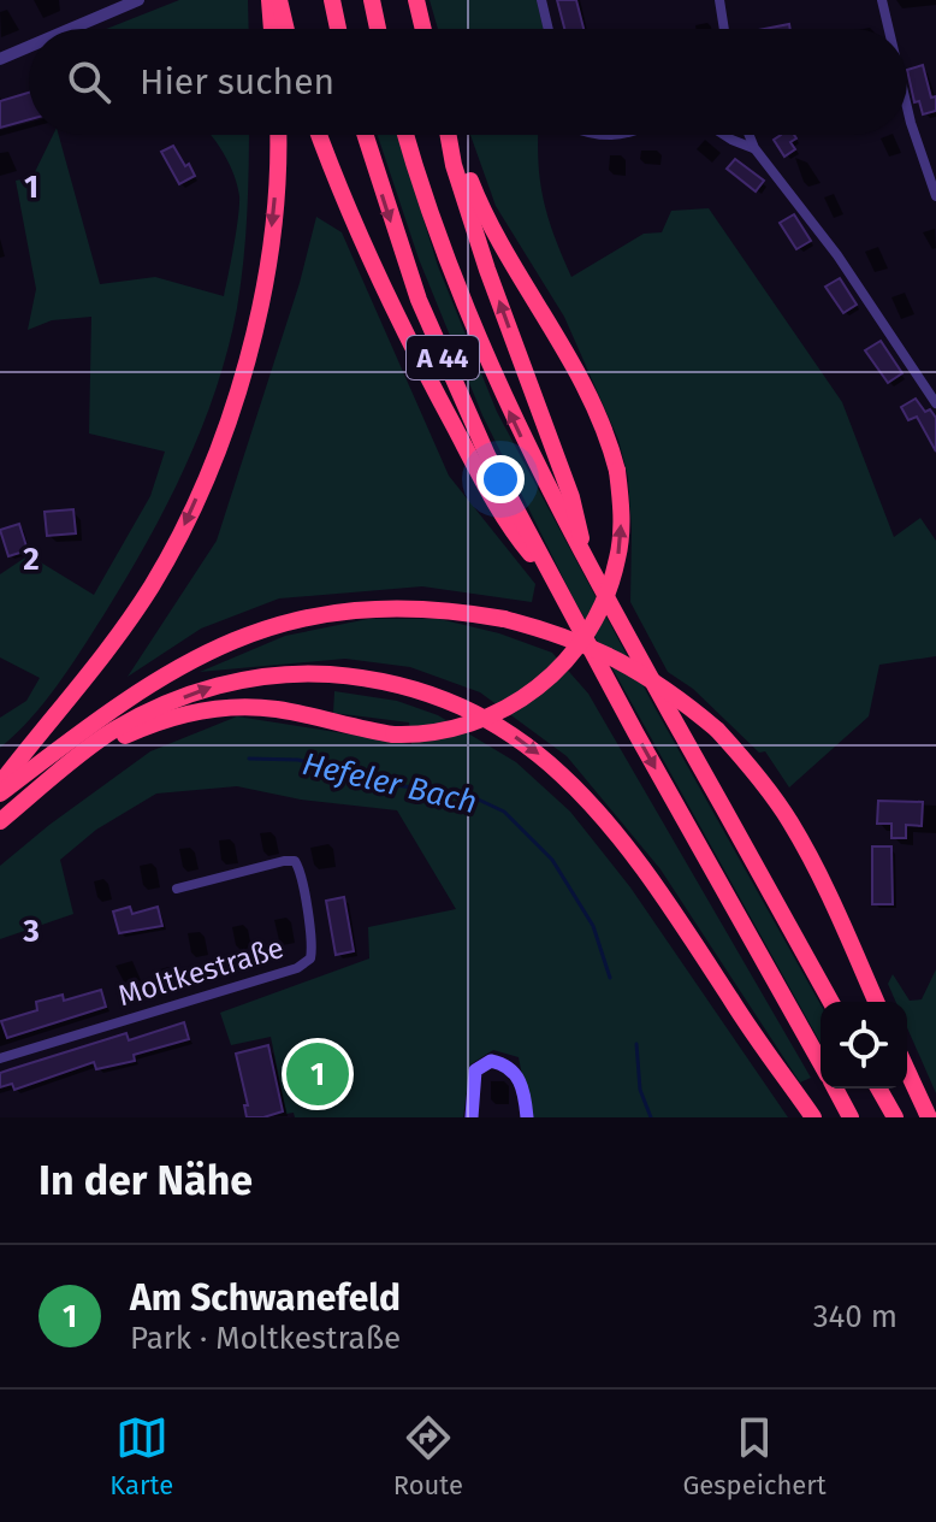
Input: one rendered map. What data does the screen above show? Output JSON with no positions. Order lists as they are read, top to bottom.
{
  "streets": {
    "highway": ["A 44"],
    "street": ["Moltkestraße"]
  },
  "water": ["Hefeler Bach"],
  "page": {
    "search": "Hier suchen",
    "pins": "1",
    "heading": "In der Nähe",
    "list": [
      {
        "mark": "1",
        "name": "Am Schwanefeld",
        "note": "Park · Moltkestraße",
        "value": "340 m"
      }
    ],
    "nav": ["Karte", "Route", "Gespeichert"]
  },
  "grid": {
    "rows": ["1", "2", "3"]
  }
}
